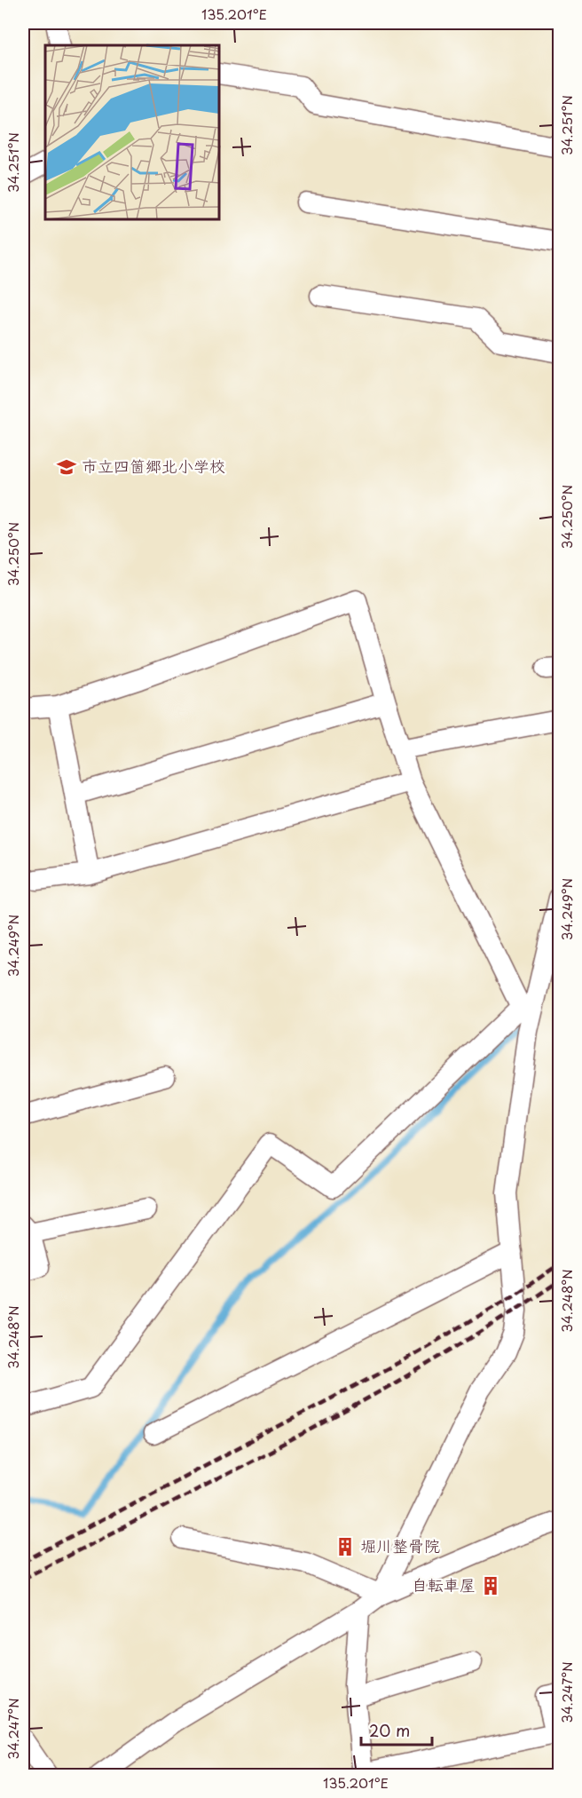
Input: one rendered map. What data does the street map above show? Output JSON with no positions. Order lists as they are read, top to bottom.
{
  "places": {
    "school or university": ["市立四箇郷北小学校"],
    "building": ["堀川整骨院", "自転車屋"]
  },
  "scale_bar": "20 m",
  "coordinates": [
    "135.201°E",
    "34.251°N",
    "34.250°N",
    "34.249°N",
    "34.248°N",
    "34.247°N"
  ]
}
